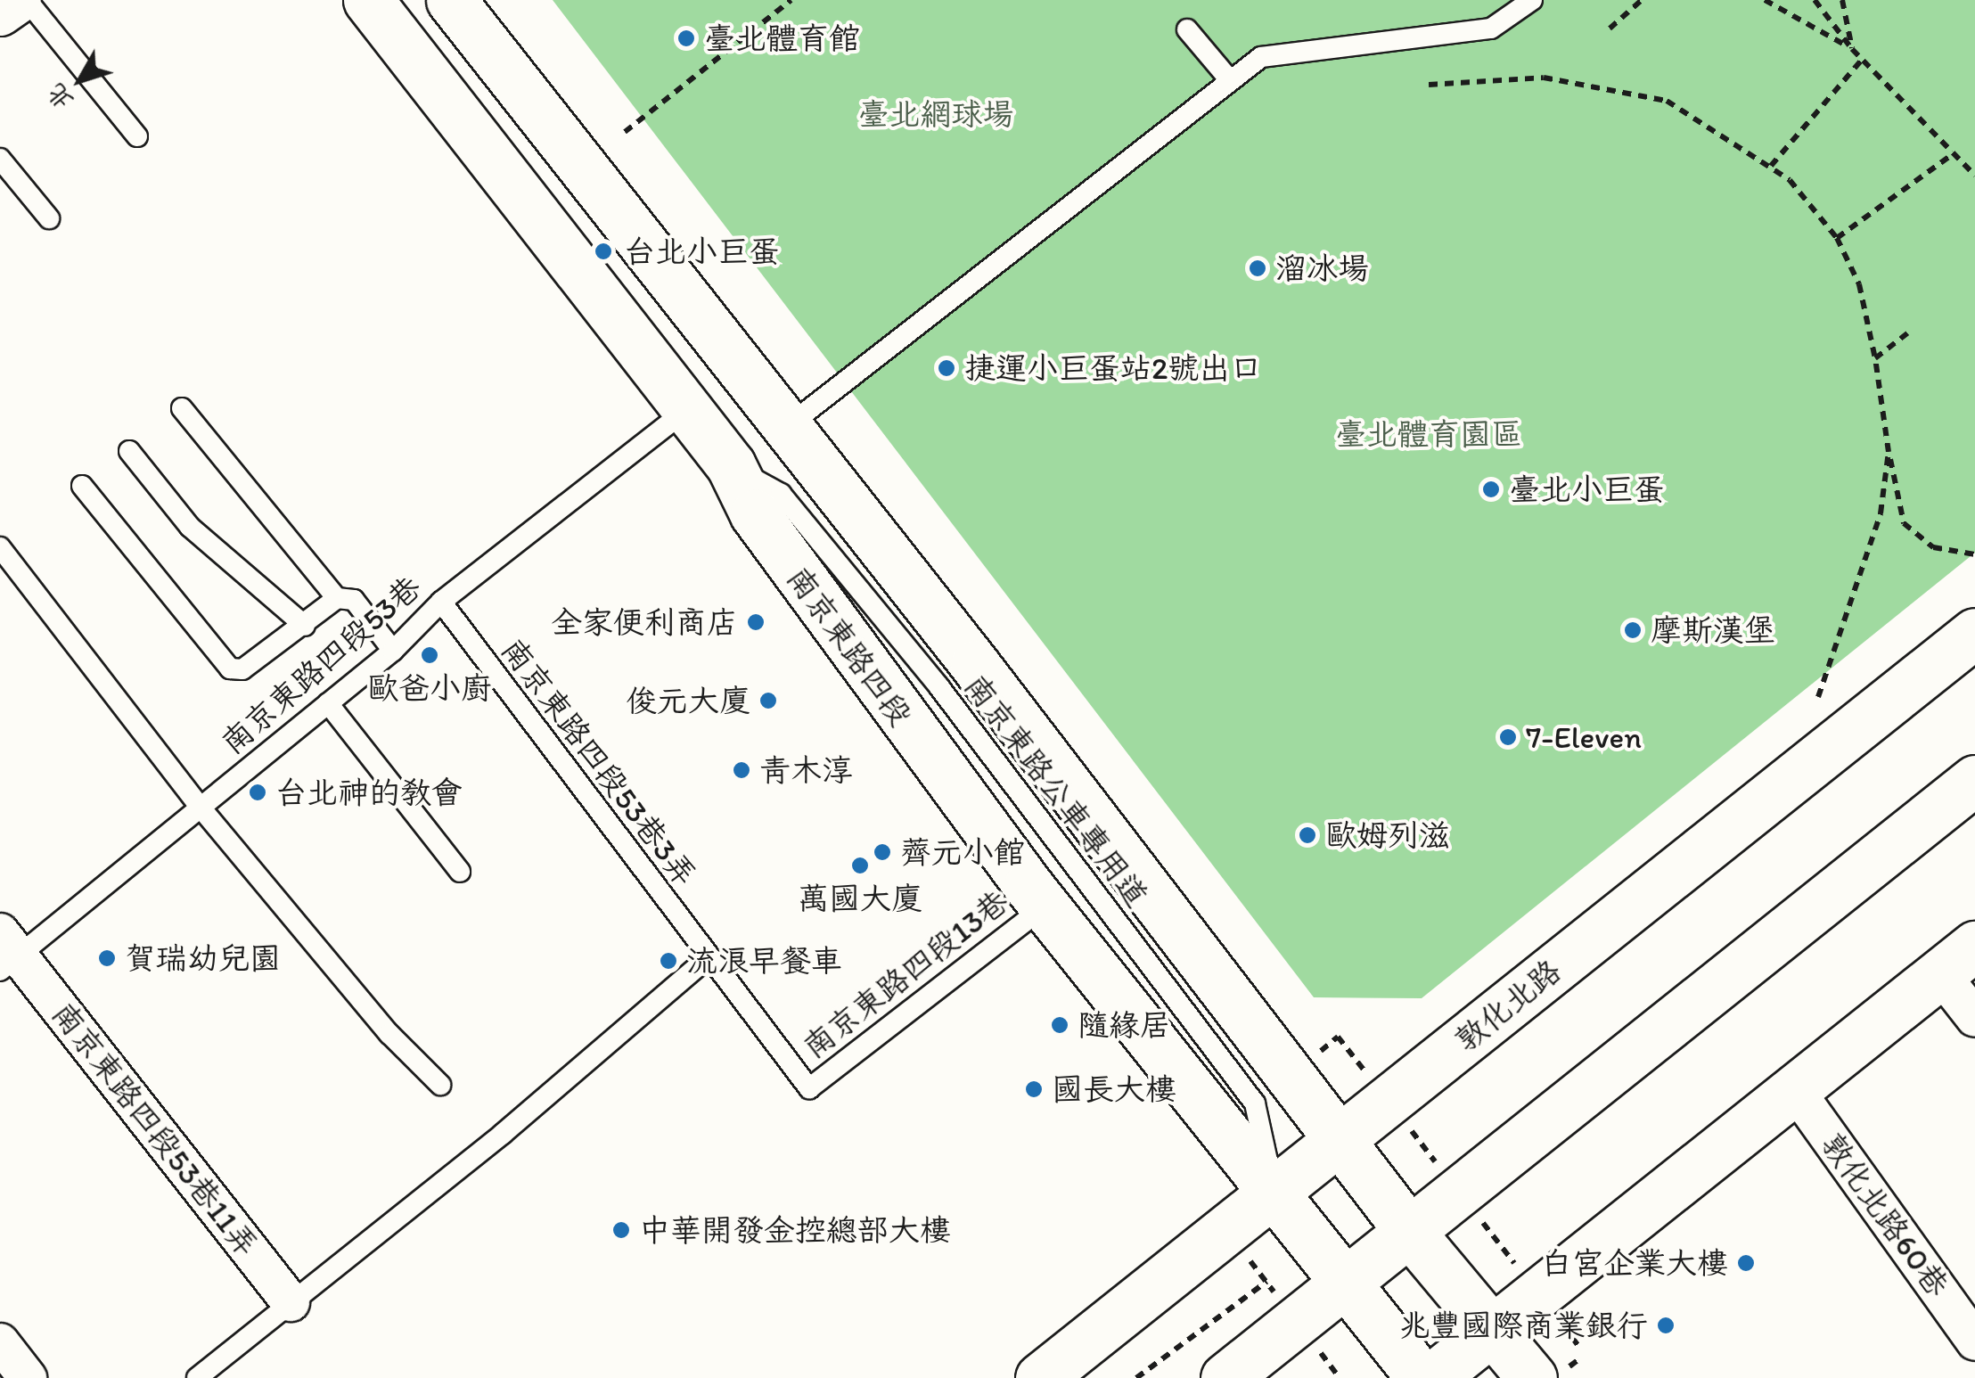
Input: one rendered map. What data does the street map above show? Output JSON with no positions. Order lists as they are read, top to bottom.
{
  "streets": {
    "main road": ["南京東路四段", "敦化北路"],
    "street": ["南京東路四段53巷11弄", "敦化北路60巷"],
    "lane": [
      "南京東路四段53巷",
      "南京東路四段53巷3弄",
      "南京東路公車專用道",
      "南京東路四段13巷"
    ]
  },
  "crossings": [
    ["南京東路四段", "南京東路四段53巷"],
    ["南京東路四段", "南京東路公車專用道"],
    ["南京東路四段", "南京東路四段13巷"],
    ["南京東路四段", "敦化北路"],
    ["南京東路四段53巷", "南京東路四段53巷3弄"],
    ["南京東路四段53巷", "南京東路四段53巷11弄"],
    ["南京東路四段53巷3弄", "南京東路四段13巷"],
    ["南京東路公車專用道", "敦化北路"]
  ],
  "parks": ["臺北網球場", "臺北體育園區"],
  "places": [
    "臺北體育館",
    "台北小巨蛋",
    "溜冰場",
    "捷運小巨蛋站2號出口",
    "臺北小巨蛋",
    "全家便利商店",
    "摩斯漢堡",
    "歐爸小廚",
    "俊元大廈",
    "7-Eleven",
    "青木淳",
    "台北神的教會",
    "歐姆列滋",
    "薺元小館",
    "萬國大廈",
    "賀瑞幼兒園",
    "流浪早餐車",
    "隨緣居",
    "國長大樓",
    "中華開發金控總部大樓",
    "白宮企業大樓",
    "兆豐國際商業銀行"
  ],
  "north": "bottom left"
}
